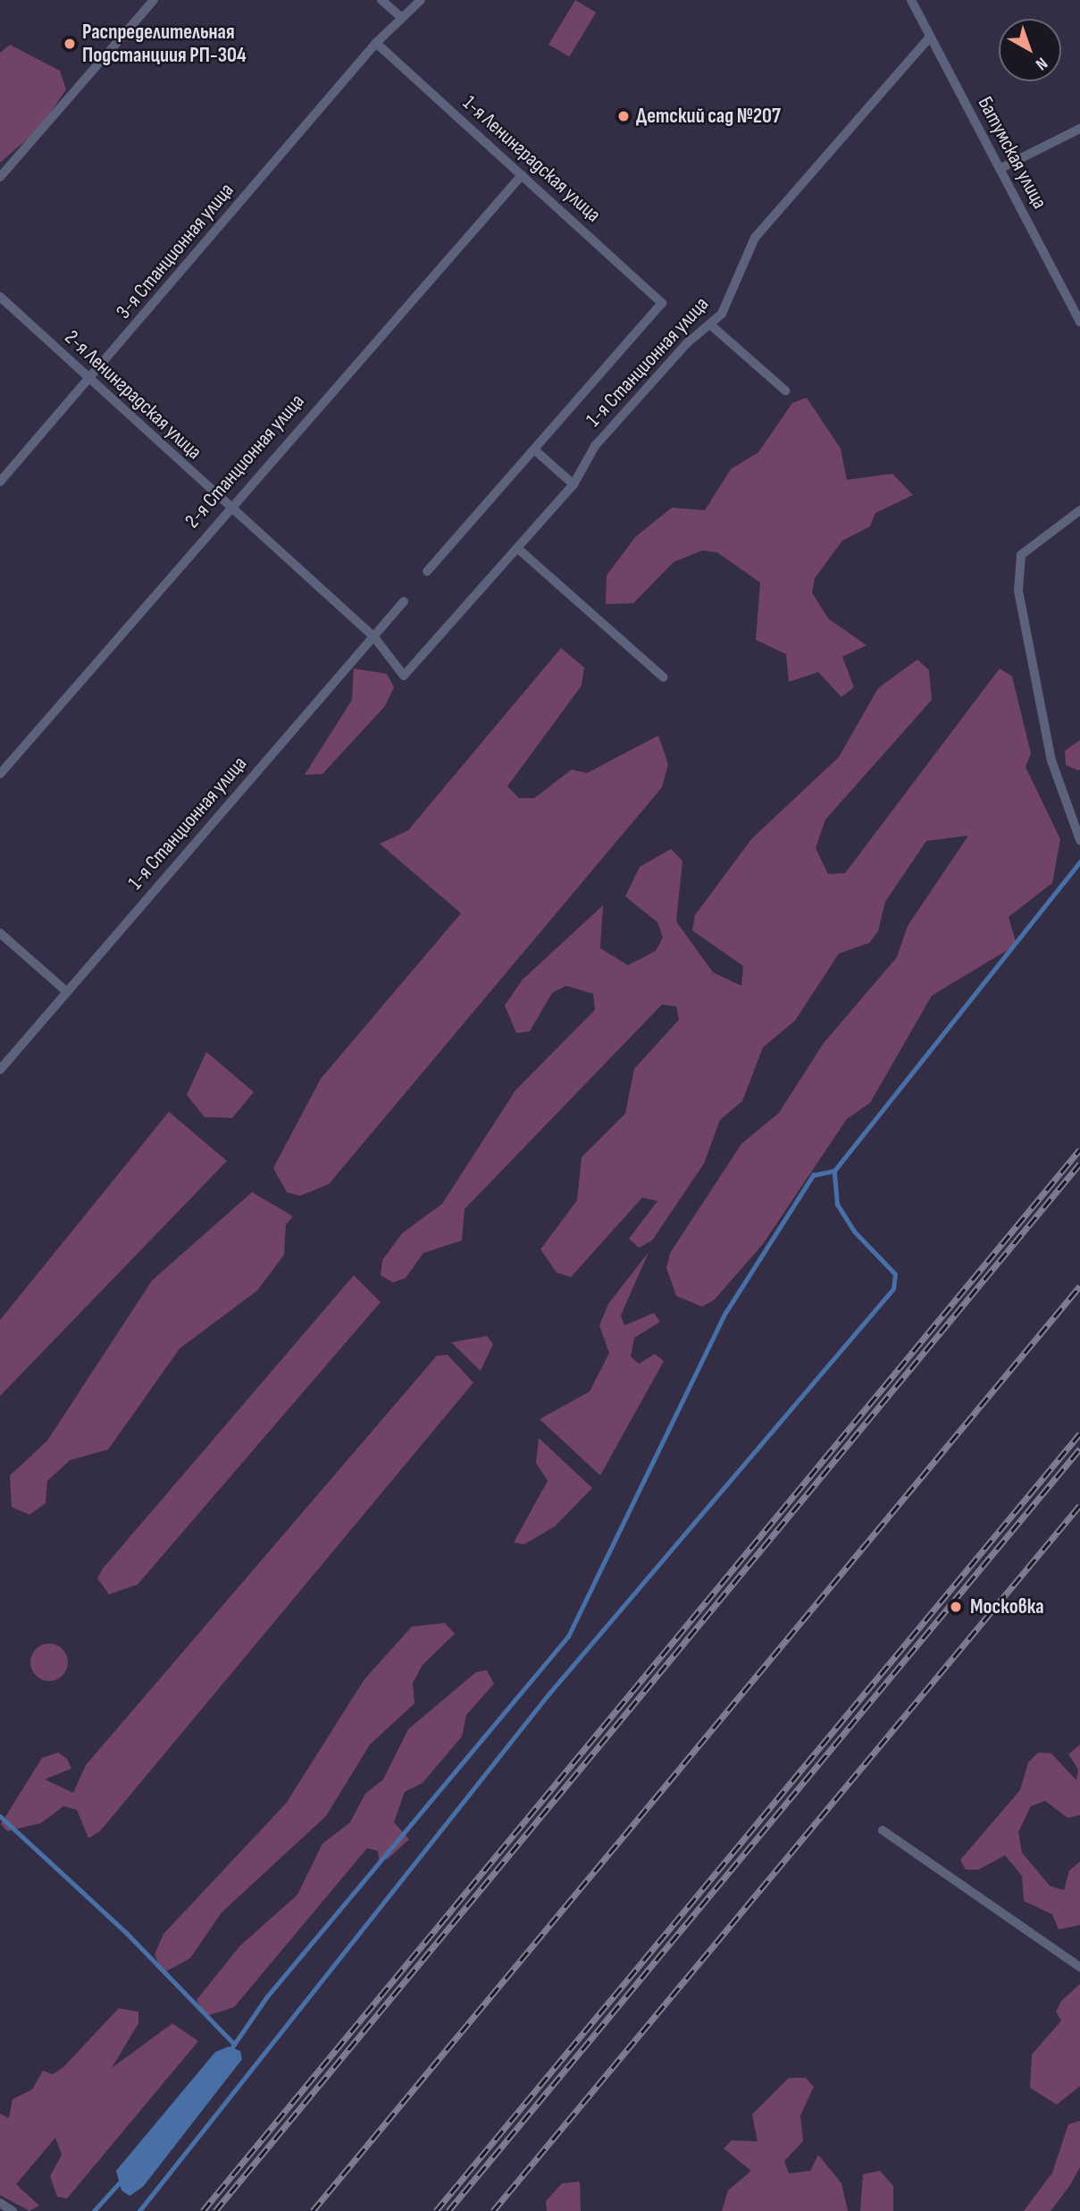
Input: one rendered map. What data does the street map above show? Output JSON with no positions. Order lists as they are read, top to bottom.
{
  "streets": {
    "street": [
      "Батумская улица",
      "1-я Ленинградская улица",
      "3-я Станционная улица",
      "1-я Станционная улица",
      "2-я Ленинградская улица",
      "2-я Станционная улица"
    ]
  },
  "crossings": [
    ["Батумская улица", "1-я Станционная улица"],
    ["1-я Ленинградская улица", "3-я Станционная улица"],
    ["1-я Ленинградская улица", "1-я Станционная улица"],
    ["1-я Ленинградская улица", "2-я Станционная улица"],
    ["3-я Станционная улица", "2-я Ленинградская улица"],
    ["1-я Станционная улица", "2-я Ленинградская улица"],
    ["2-я Ленинградская улица", "2-я Станционная улица"]
  ],
  "places": ["Распределительная Подстанциия РП-304", "Детский сад №207", "Московка"],
  "north": "bottom right"
}
